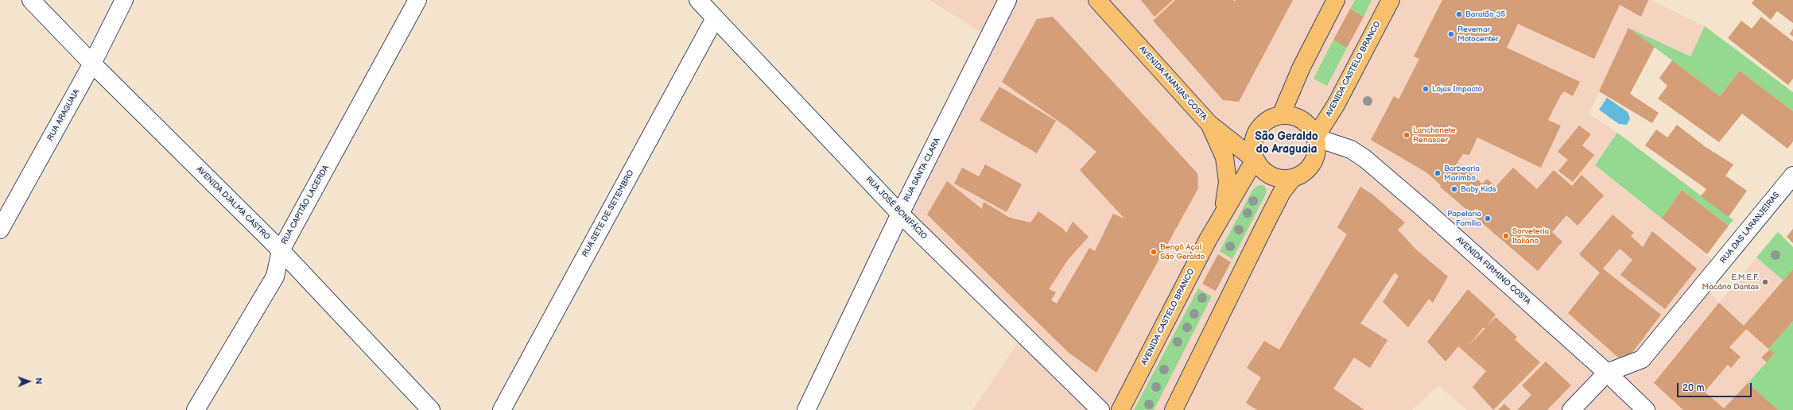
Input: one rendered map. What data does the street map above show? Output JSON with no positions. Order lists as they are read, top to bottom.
{
  "streets": {
    "main road": ["AVENIDA CASTELO BRANCO", "AVENIDA ANANIAS COSTA"],
    "street": [
      "RUA ARAGUAIA",
      "RUA SANTA CLARA",
      "AVENIDA DJALMA CASTRO",
      "RUA CAPITÃO LACERDA",
      "RUA JOSÉ BONIFÁCIO",
      "RUA SETE DE SETEMBRO",
      "RUA DAS LARANJEIRAS",
      "AVENIDA FIRMINO COSTA"
    ]
  },
  "crossings": [
    ["AVENIDA CASTELO BRANCO", "AVENIDA ANANIAS COSTA"],
    ["AVENIDA CASTELO BRANCO", "AVENIDA FIRMINO COSTA"],
    ["AVENIDA ANANIAS COSTA", "AVENIDA FIRMINO COSTA"],
    ["RUA ARAGUAIA", "AVENIDA DJALMA CASTRO"],
    ["RUA SANTA CLARA", "RUA JOSÉ BONIFÁCIO"],
    ["AVENIDA DJALMA CASTRO", "RUA CAPITÃO LACERDA"],
    ["RUA JOSÉ BONIFÁCIO", "RUA SETE DE SETEMBRO"],
    ["RUA DAS LARANJEIRAS", "AVENIDA FIRMINO COSTA"]
  ],
  "districts": ["São Geraldo do Araguaia"],
  "places": [
    "Baratão 35",
    "Revemar Motocenter",
    "Lojas Impacto",
    "Lanchonete Renascer",
    "Barbearia Marimbo",
    "Baby Kids",
    "Papelaria Família",
    "Sorveteria Italiano",
    "Bengô Açaí São Geraldo",
    "E.M.E.F. Macário Dantas"
  ],
  "scale_bar": "20 m",
  "north": "right"
}
